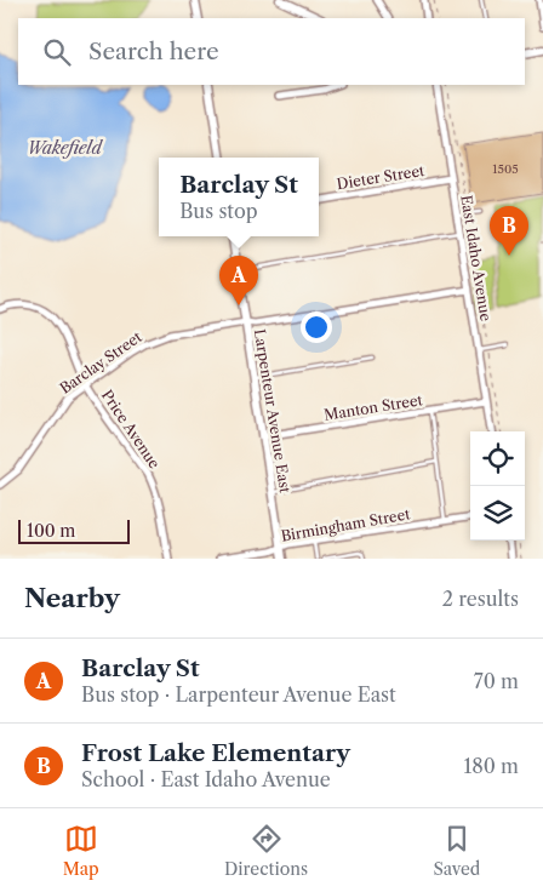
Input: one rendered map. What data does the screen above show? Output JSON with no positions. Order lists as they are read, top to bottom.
{
  "streets": {
    "street": [
      "Dieter Street",
      "East Idaho Avenue",
      "Barclay Street",
      "Manton Street",
      "Larpenteur Avenue East",
      "Price Avenue",
      "Birmingham Street"
    ]
  },
  "crossings": [
    ["Dieter Street", "East Idaho Avenue"],
    ["East Idaho Avenue", "Barclay Street"],
    ["East Idaho Avenue", "Manton Street"],
    ["Barclay Street", "Larpenteur Avenue East"],
    ["Barclay Street", "Price Avenue"],
    ["Manton Street", "Larpenteur Avenue East"],
    ["Larpenteur Avenue East", "Birmingham Street"]
  ],
  "water": ["Wakefield"],
  "house_numbers": ["1505"],
  "scale_bar": "100 m",
  "page": {
    "search": "Search here",
    "popup": ["Barclay St", "Bus stop"],
    "pins": ["B", "A"],
    "scale": "100 m",
    "heading": ["Nearby", "2 results"],
    "list": [
      {
        "mark": "A",
        "name": "Barclay St",
        "note": "Bus stop · Larpenteur Avenue East",
        "value": "70 m"
      },
      {
        "mark": "B",
        "name": "Frost Lake Elementary",
        "note": "School · East Idaho Avenue",
        "value": "180 m"
      }
    ],
    "nav": ["Map", "Directions", "Saved"]
  }
}
